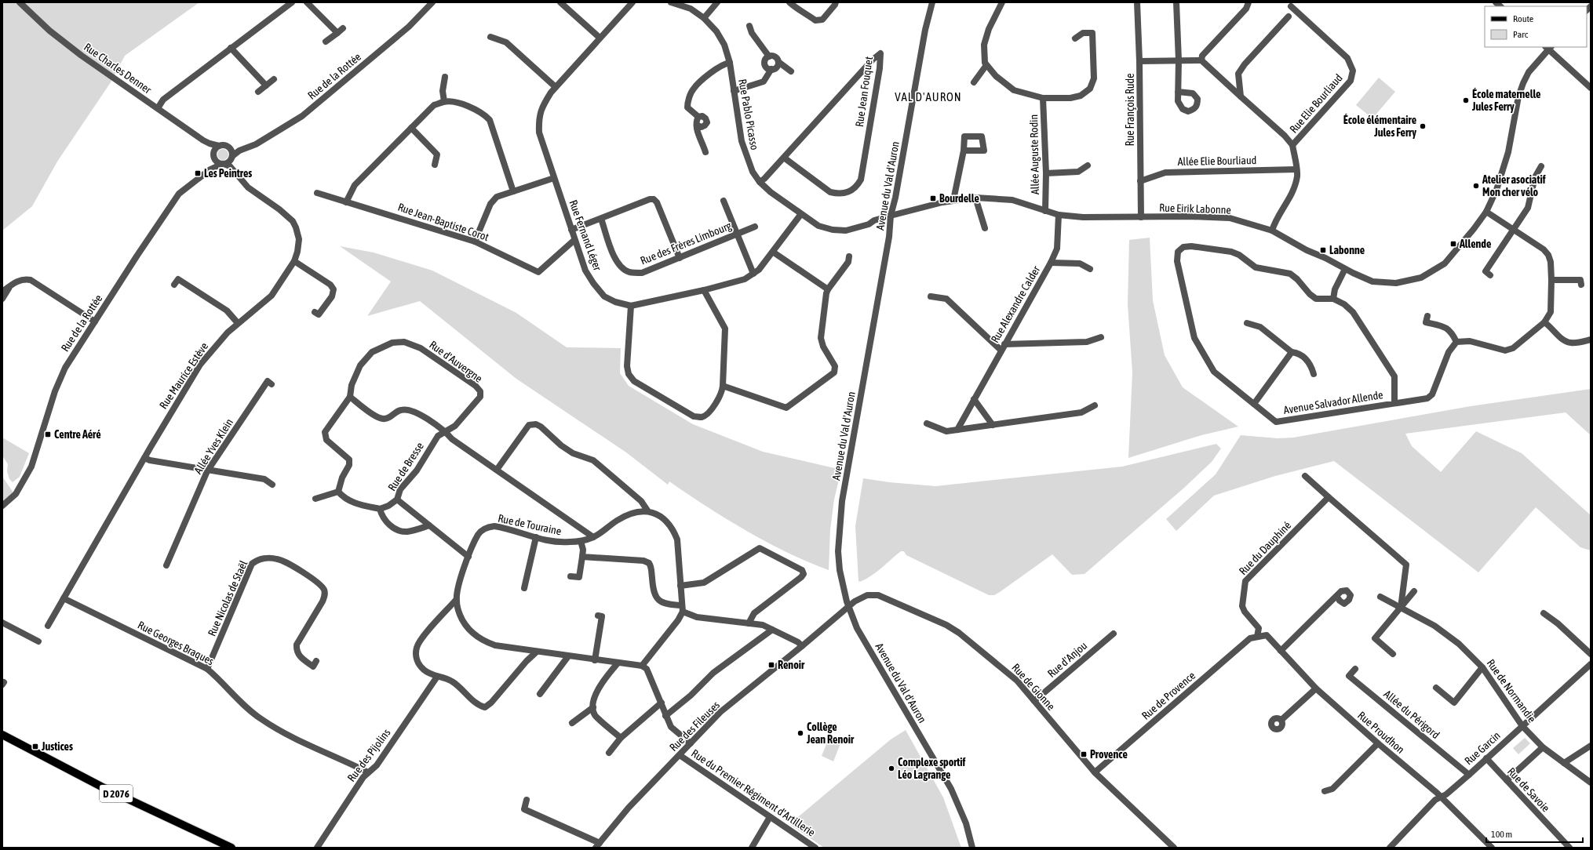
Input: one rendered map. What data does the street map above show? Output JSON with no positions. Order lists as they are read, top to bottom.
{
  "streets": {
    "main road": ["D 2076"],
    "street": [
      "Rue Charles Denner",
      "Rue de la Rottée",
      "Rue Jean Fouquet",
      "Rue Elie Bourliaud",
      "Rue François Rude",
      "Rue Pablo Picasso",
      "Allée Auguste Rodin",
      "Allée Elie Bourliaud",
      "Avenue du Val d'Auron",
      "Rue Eirik Labonne",
      "Rue Jean-Baptiste Corot",
      "Rue Fernand Léger",
      "Rue des Frères Limbourg",
      "Rue Alexandre Calder",
      "Rue d'Auvergne",
      "Rue Maurice Estève",
      "Avenue Salvador Allende",
      "Allée Yves Klein",
      "Rue de Bresse",
      "Rue de Touraine",
      "Rue du Dauphiné",
      "Rue Nicolas de Staël",
      "Rue Georges Braques",
      "Rue d'Anjou",
      "Rue de Gionne",
      "Rue de Normandie",
      "Rue de Provence",
      "Allée du Périgord",
      "Rue des Fileuses",
      "Rue Proudhon",
      "Rue Garcin",
      "Rue des Pijolins",
      "Rue de Savoie",
      "Rue du Premier Régiment d'Artillerie"
    ]
  },
  "crossings": [
    ["Rue Charles Denner", "Rue de la Rottée"],
    ["Rue Jean Fouquet", "Rue Pablo Picasso"],
    ["Rue Elie Bourliaud", "Allée Elie Bourliaud"],
    ["Rue Elie Bourliaud", "Rue Eirik Labonne"],
    ["Rue François Rude", "Allée Elie Bourliaud"],
    ["Rue François Rude", "Rue Eirik Labonne"],
    ["Rue Pablo Picasso", "Avenue du Val d'Auron"],
    ["Rue Pablo Picasso", "Rue Eirik Labonne"],
    ["Rue Pablo Picasso", "Rue Fernand Léger"],
    ["Allée Auguste Rodin", "Rue Eirik Labonne"],
    ["Avenue du Val d'Auron", "Rue Eirik Labonne"],
    ["Avenue du Val d'Auron", "Rue de Gionne"],
    ["Avenue du Val d'Auron", "Rue des Fileuses"],
    ["Rue Eirik Labonne", "Rue Alexandre Calder"],
    ["Rue Jean-Baptiste Corot", "Rue Fernand Léger"],
    ["Rue d'Auvergne", "Rue de Bresse"],
    ["Rue Maurice Estève", "Rue Georges Braques"],
    ["Rue du Dauphiné", "Rue de Provence"],
    ["Rue du Dauphiné", "Rue Proudhon"],
    ["Rue Nicolas de Staël", "Rue Georges Braques"],
    ["Rue Georges Braques", "Rue des Pijolins"],
    ["Rue d'Anjou", "Rue de Gionne"],
    ["Rue de Gionne", "Rue de Provence"],
    ["Rue de Gionne", "Rue des Fileuses"],
    ["Rue de Normandie", "Rue Garcin"],
    ["Rue de Provence", "Rue Proudhon"],
    ["Allée du Périgord", "Rue Garcin"],
    ["Rue des Fileuses", "Rue du Premier Régiment d'Artillerie"],
    ["Rue Proudhon", "Rue Garcin"],
    ["Rue Garcin", "Rue de Savoie"]
  ],
  "districts": ["VAL D'AURON"],
  "places": {
    "other": [
      "École maternelle Jules Ferry",
      "École élémentaire Jules Ferry",
      "Atelier asociatif Mon cher vélo",
      "Collège Jean Renoir",
      "Complexe sportif Léo Lagrange"
    ],
    "transit": [
      "Les Peintres",
      "Bourdelle",
      "Allende",
      "Labonne",
      "Centre Aéré",
      "Renoir",
      "Justices",
      "Provence"
    ]
  },
  "legend": ["Route", "Parc"],
  "scale_bar": "100 m"
}
